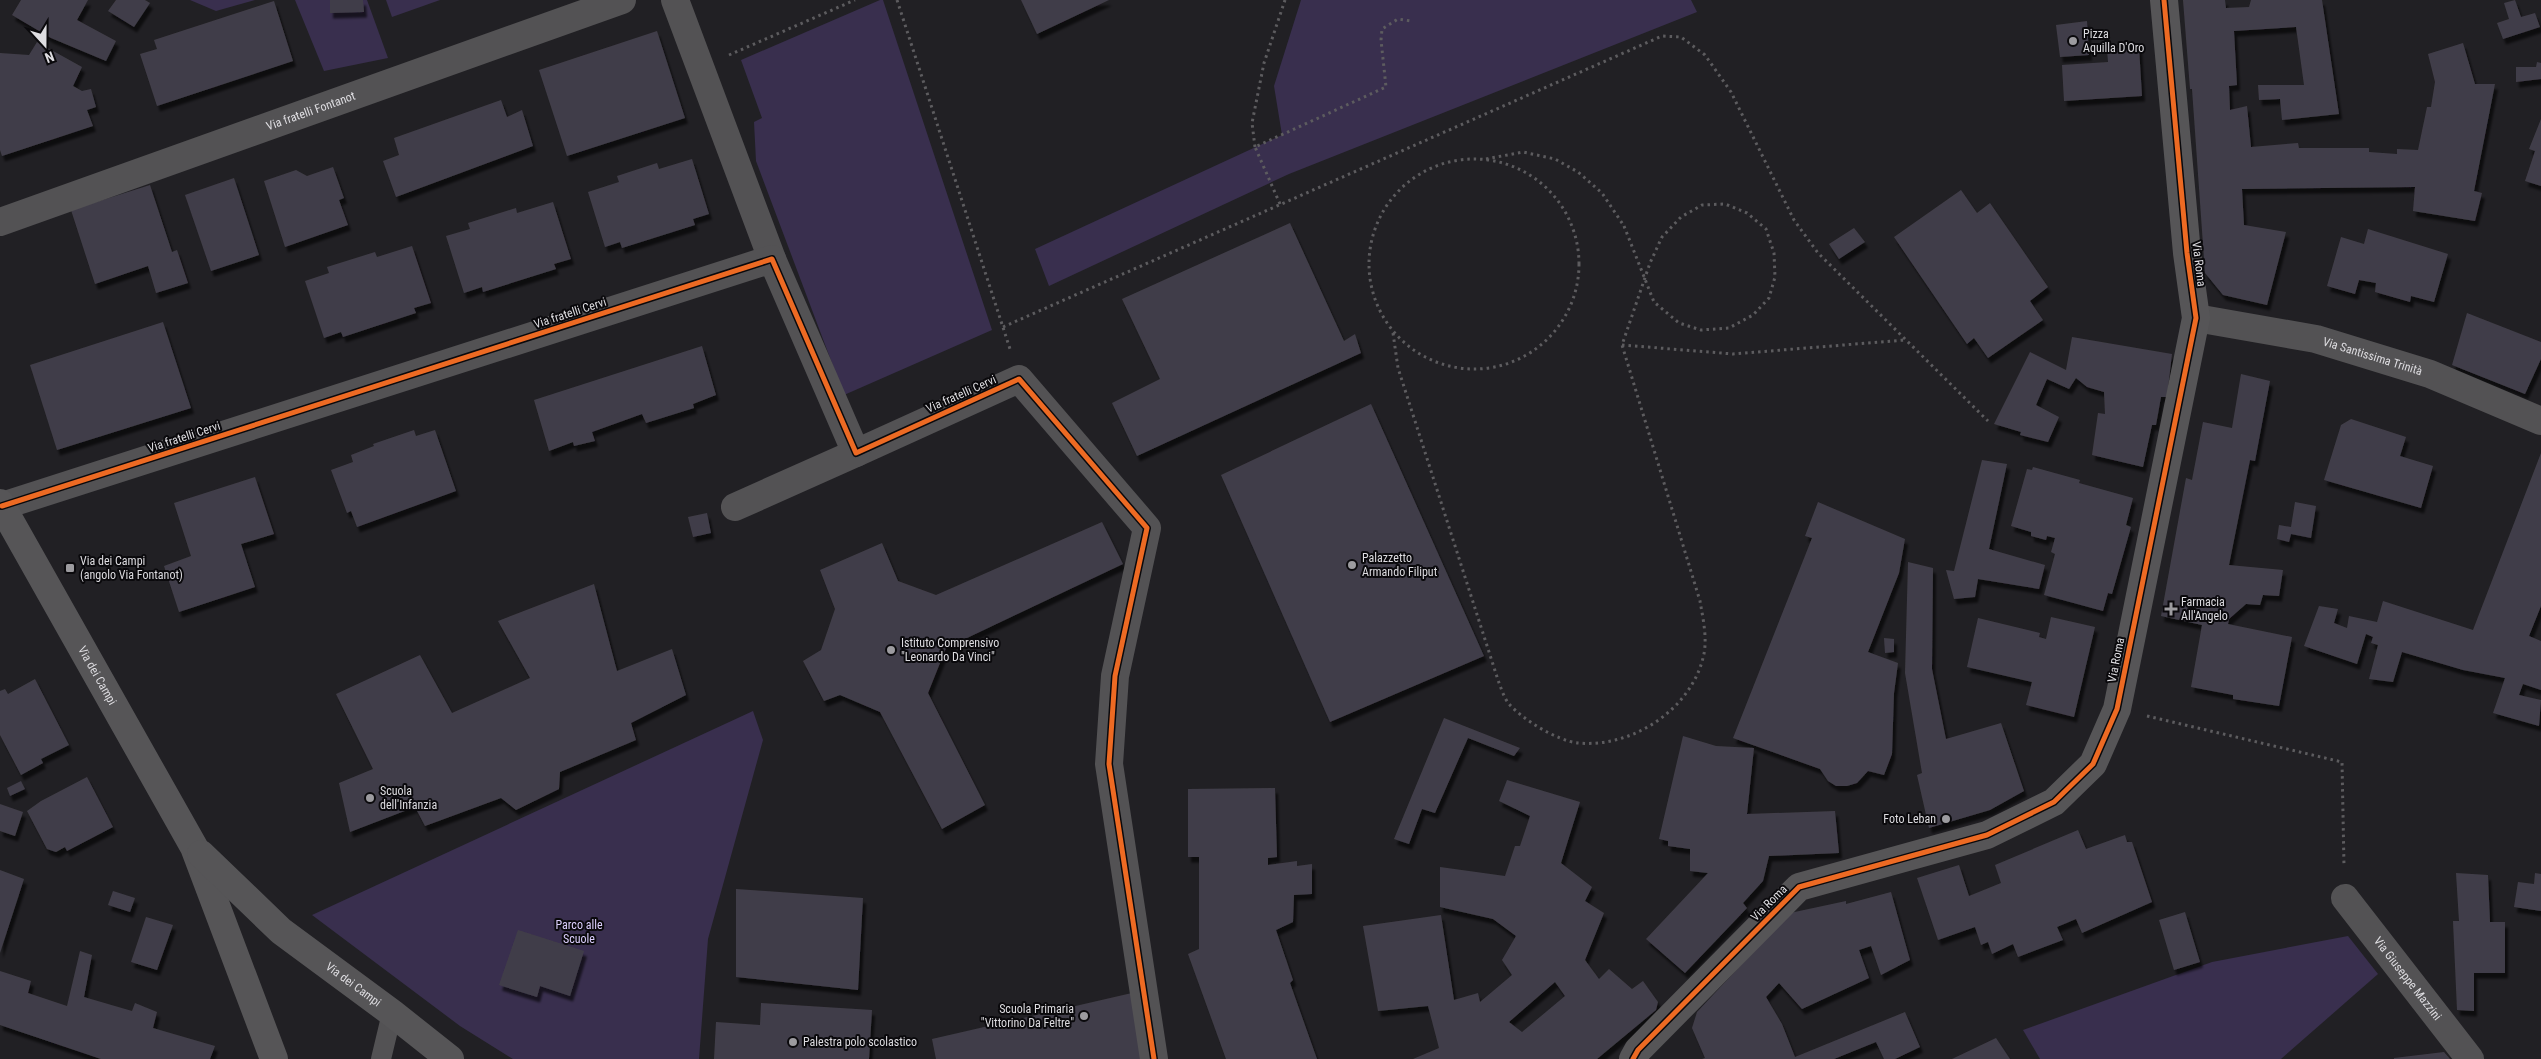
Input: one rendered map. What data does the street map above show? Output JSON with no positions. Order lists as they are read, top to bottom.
{
  "streets": {
    "street": [
      "Via fratelli Fontanot",
      "Via Roma",
      "Via fratelli Cervi",
      "Via Santissima Trinità",
      "Via dei Campi",
      "Via Giuseppe Mazzini"
    ]
  },
  "crossings": [
    ["Via Roma", "Via Santissima Trinità"],
    ["Via fratelli Cervi", "Via dei Campi"]
  ],
  "parks": ["Parco alle Scuole"],
  "places": {
    "other": [
      "Pizza Aquilla D'Oro",
      "Palazzetto Armando Filiput",
      "Istituto Comprensivo \"Leonardo Da Vinci\"",
      "Scuola dell'Infanzia",
      "Foto Leban",
      "Scuola Primaria \"Vittorino Da Feltre\"",
      "Palestra polo scolastico"
    ],
    "transit": ["Via dei Campi (angolo Via Fontanot)"],
    "health": ["Farmacia All'Angelo"]
  },
  "north": "bottom"
}
